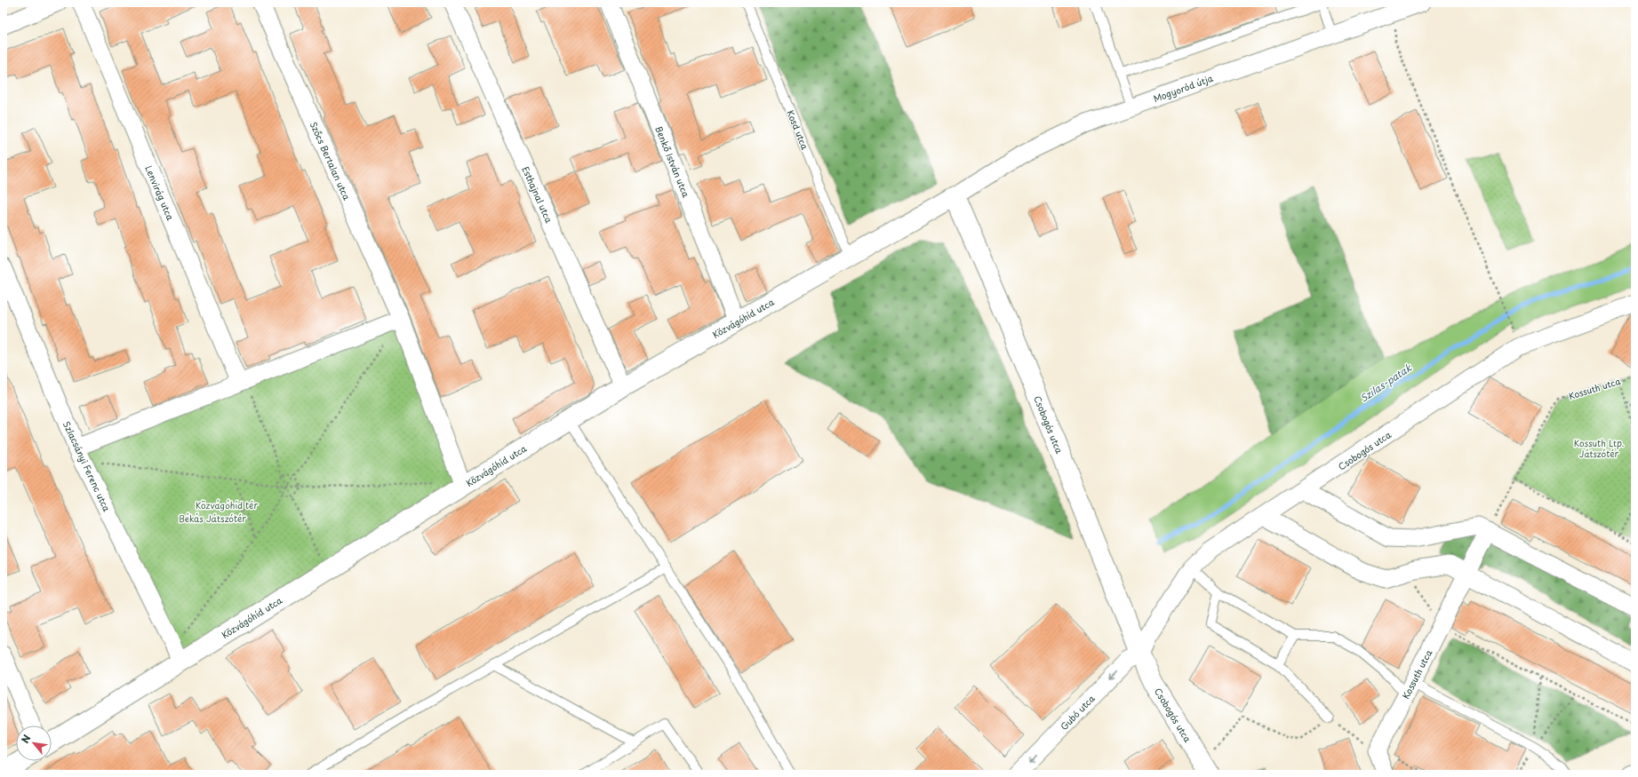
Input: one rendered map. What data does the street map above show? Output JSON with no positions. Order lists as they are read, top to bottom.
{
  "streets": {
    "street": [
      "Mogyoród útja",
      "Szőcs Bertalan utca",
      "Benkő István utca",
      "Lenvirág utca",
      "Esthajnal utca",
      "Közvágóhíd utca",
      "Kossuth utca",
      "Csobogós utca",
      "Szlacsányi Ferenc utca",
      "Gubó utca"
    ],
    "lane": ["Kosd utca"]
  },
  "crossings": [
    ["Mogyoród útja", "Közvágóhíd utca"],
    ["Mogyoród útja", "Csobogós utca"],
    ["Kosd utca", "Közvágóhíd utca"],
    ["Benkő István utca", "Közvágóhíd utca"],
    ["Esthajnal utca", "Közvágóhíd utca"],
    ["Közvágóhíd utca", "Csobogós utca"],
    ["Közvágóhíd utca", "Szlacsányi Ferenc utca"],
    ["Csobogós utca", "Gubó utca"]
  ],
  "one_way": ["Gubó utca"],
  "water": ["Szilas-patak"],
  "parks": ["Kossuth Ltp. Játszótér", "Közvágóhíd tér", "Békás Játszótér"],
  "north": "top left"
}
